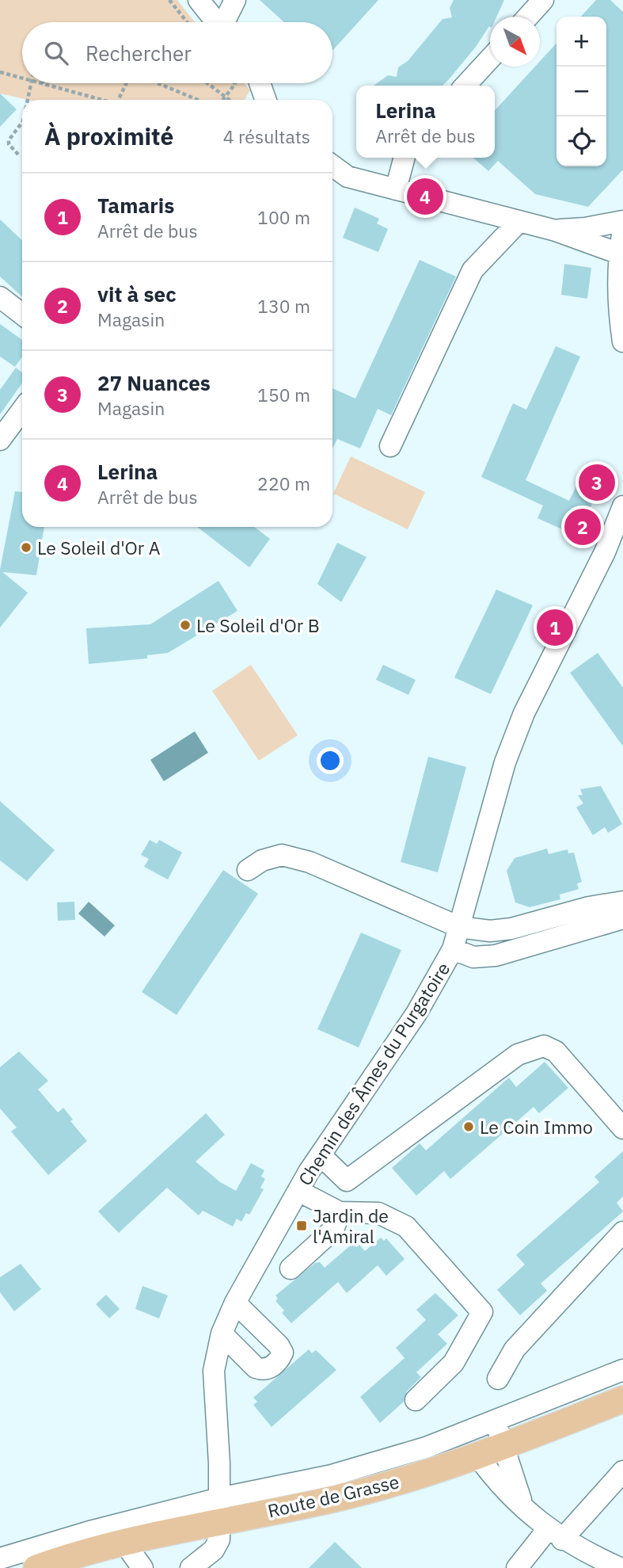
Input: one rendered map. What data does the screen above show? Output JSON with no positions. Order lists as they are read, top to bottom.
{
  "streets": {
    "main road": ["Route de Grasse"],
    "street": ["Chemin des Âmes du Purgatoire"]
  },
  "crossings": [
    ["Chemin des Âmes du Purgatoire", "Route de Grasse"]
  ],
  "places": {
    "other": ["Le Soleil d'Or A", "Le Soleil d'Or B", "Le Coin Immo"],
    "transit": ["Jardin de l'Amiral"]
  },
  "north": "bottom right",
  "page": {
    "map_buttons": ["+", "−"],
    "search": "Rechercher",
    "popup": ["Lerina", "Arrêt de bus"],
    "heading": ["À proximité", "4 résultats"],
    "list": [
      {
        "mark": "1",
        "name": "Tamaris",
        "note": "Arrêt de bus",
        "value": "100 m"
      },
      {
        "mark": "2",
        "name": "vit à sec",
        "note": "Magasin",
        "value": "130 m"
      },
      {
        "mark": "3",
        "name": "27 Nuances",
        "note": "Magasin",
        "value": "150 m"
      },
      {
        "mark": "4",
        "name": "Lerina",
        "note": "Arrêt de bus",
        "value": "220 m"
      }
    ],
    "pins": [
      "4",
      "3",
      "2",
      "1"
    ]
  }
}
